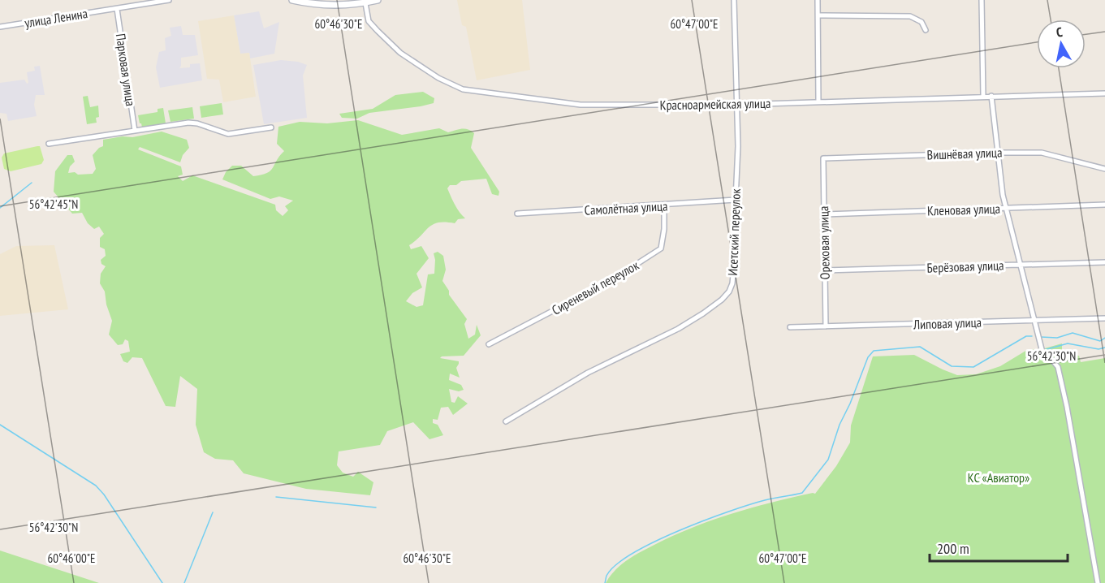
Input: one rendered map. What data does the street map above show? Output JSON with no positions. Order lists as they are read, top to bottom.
{
  "streets": {
    "street": [
      "улица Ленина",
      "Парковая улица",
      "Красноармейская улица",
      "Вишнёвая улица",
      "Самолётная улица",
      "Кленовая улица",
      "Исетский переулок",
      "Ореховая улица",
      "Берёзовая улица",
      "Сиреневый переулок",
      "Липовая улица"
    ]
  },
  "crossings": [
    ["улица Ленина", "Парковая улица"],
    ["Красноармейская улица", "Исетский переулок"],
    ["Вишнёвая улица", "Ореховая улица"],
    ["Самолётная улица", "Исетский переулок"],
    ["Самолётная улица", "Сиреневый переулок"],
    ["Кленовая улица", "Ореховая улица"],
    ["Ореховая улица", "Берёзовая улица"],
    ["Ореховая улица", "Липовая улица"]
  ],
  "parks": ["КС «Авиатор»"],
  "scale_bar": "200 m",
  "north": "top",
  "coordinates": [
    "60°46'30\"E",
    "60°47'00\"E",
    "56°42'45\"N",
    "56°42'30\"N",
    "60°46'00\"E"
  ]
}
